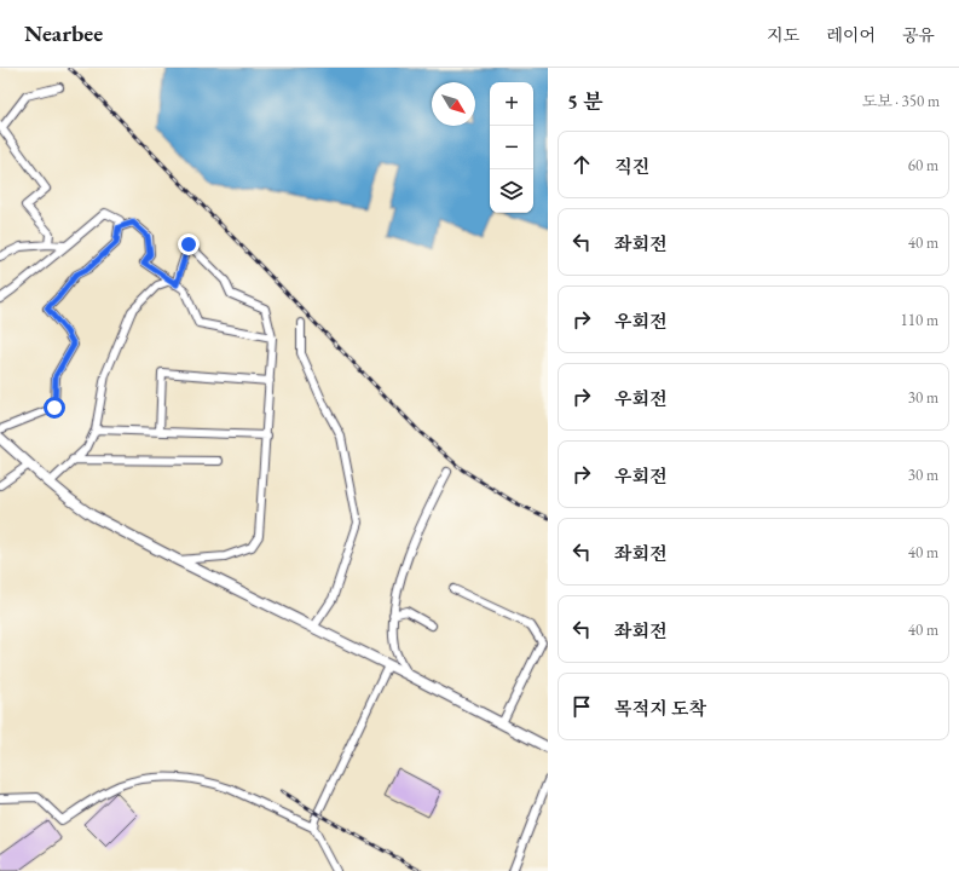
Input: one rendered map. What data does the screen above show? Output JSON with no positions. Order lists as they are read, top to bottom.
{
  "north": "bottom right",
  "page": {
    "header": "Nearbee",
    "nav": ["지도", "레이어", "공유"],
    "heading": ["5 분", "도보 · 350 m"],
    "map_buttons": ["+", "−"],
    "list": [
      ["직진", "60 m"],
      ["좌회전", "40 m"],
      ["우회전", "110 m"],
      ["우회전", "30 m"],
      ["우회전", "30 m"],
      ["좌회전", "40 m"],
      ["좌회전", "40 m"],
      "목적지 도착"
    ]
  }
}
